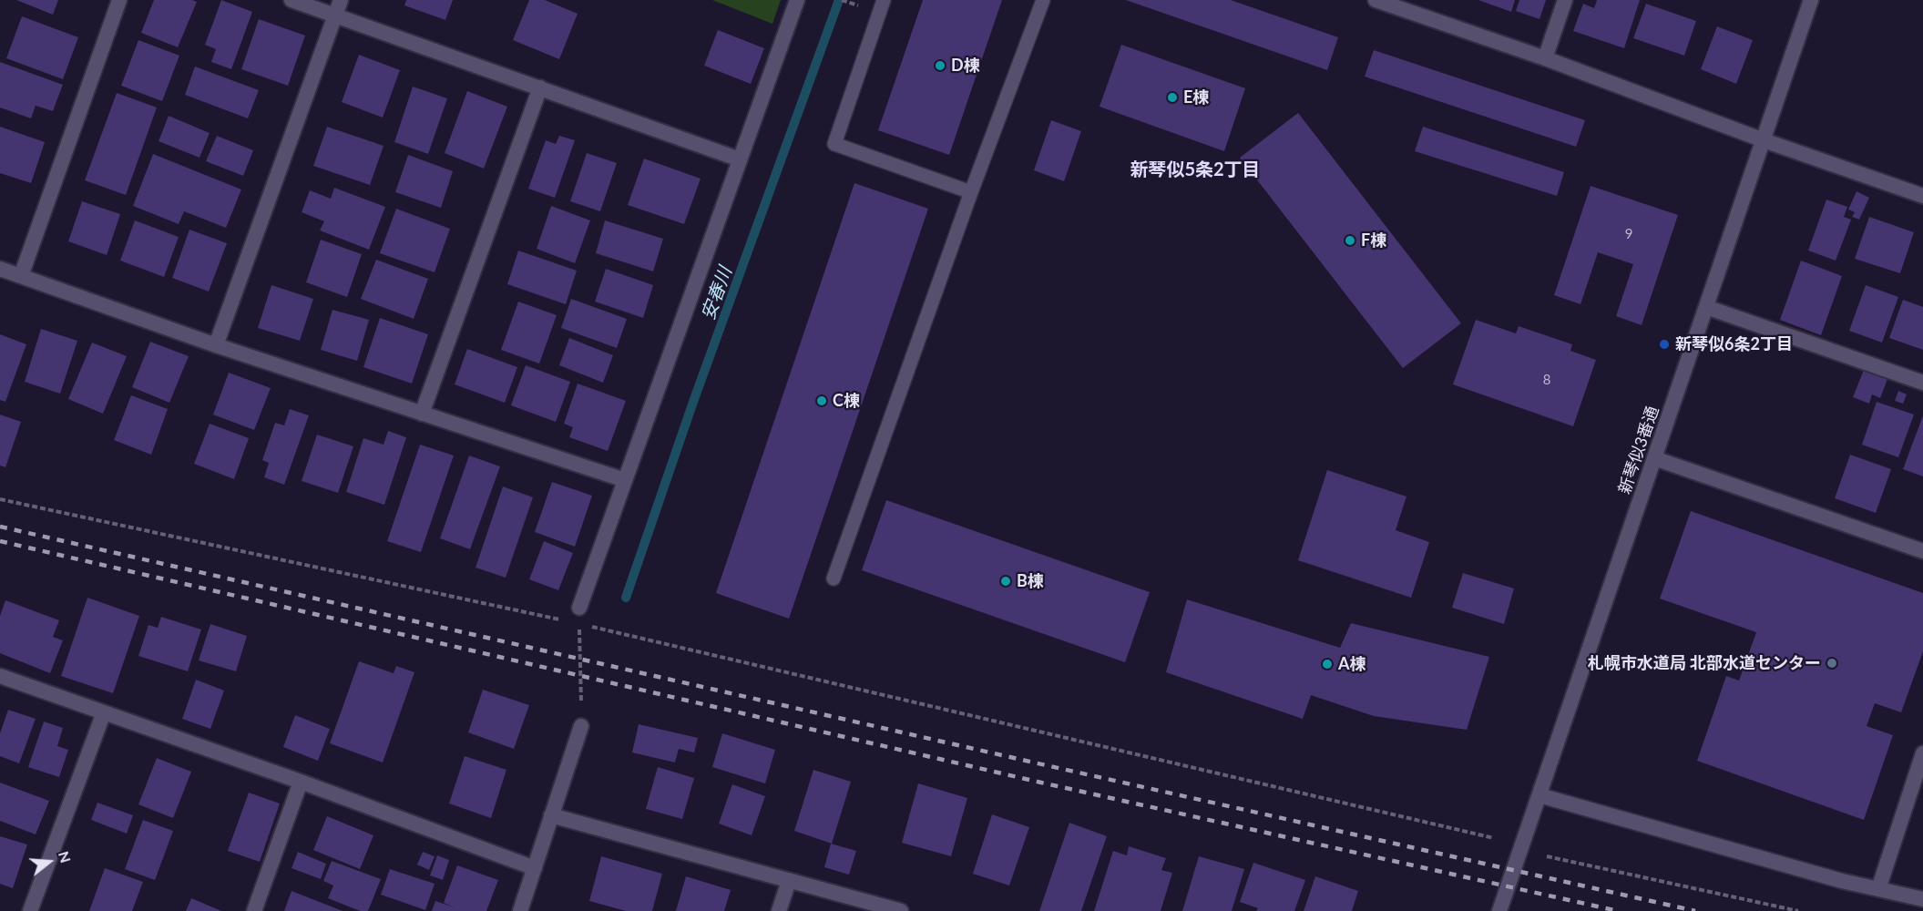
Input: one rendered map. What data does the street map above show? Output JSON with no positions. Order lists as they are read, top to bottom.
{
  "streets": {
    "street": ["新琴似3番通"]
  },
  "districts": ["新琴似5条2丁目"],
  "water": ["安春川"],
  "places": [
    "D棟",
    "E棟",
    "F棟",
    "新琴似6条2丁目",
    "C棟",
    "B棟",
    "札幌市水道局 北部水道センター",
    "A棟"
  ],
  "house_numbers": ["9", "8"],
  "north": "right"
}
